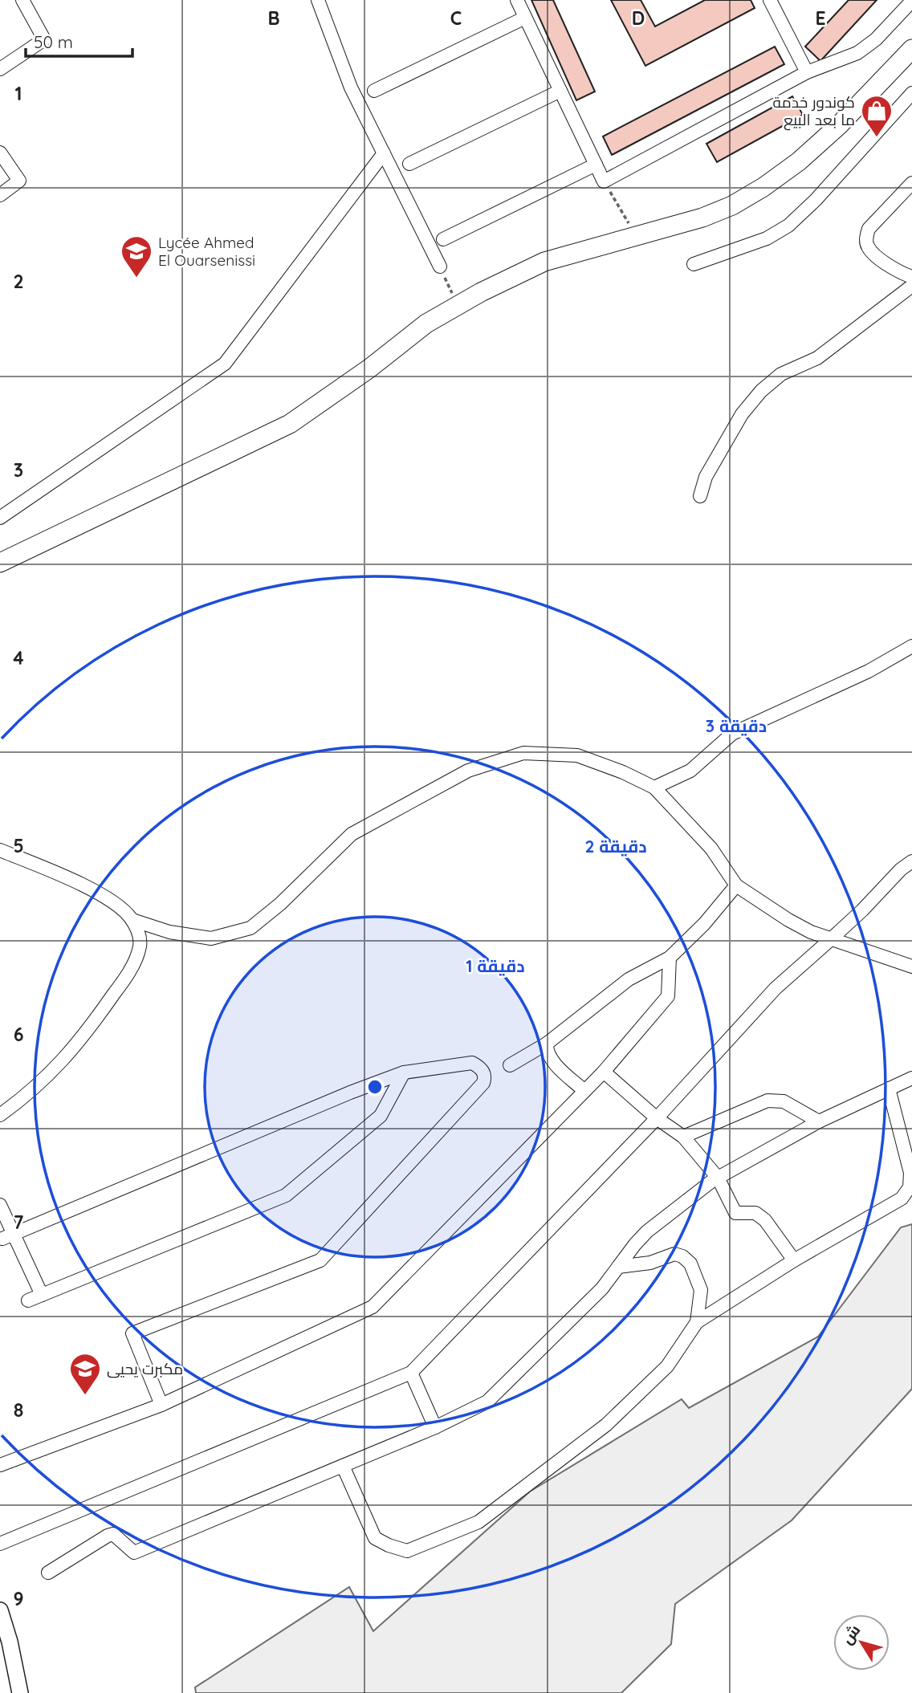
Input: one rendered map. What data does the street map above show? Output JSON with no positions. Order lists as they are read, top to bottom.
{
  "places": {
    "shop": ["كوندور خدمة ما بعد البيع"],
    "school or university": ["Lycée Ahmed El Ouarsenissi", "مكبرت يحيى"]
  },
  "scale_bar": "50 m",
  "north": "top left",
  "grid": {
    "columns": [
      "B",
      "C",
      "D",
      "E"
    ],
    "rows": [
      "1",
      "2",
      "3",
      "4",
      "5",
      "6",
      "7",
      "8",
      "9"
    ]
  },
  "rings": ["3 دقيقة", "2 دقيقة", "1 دقيقة"]
}
